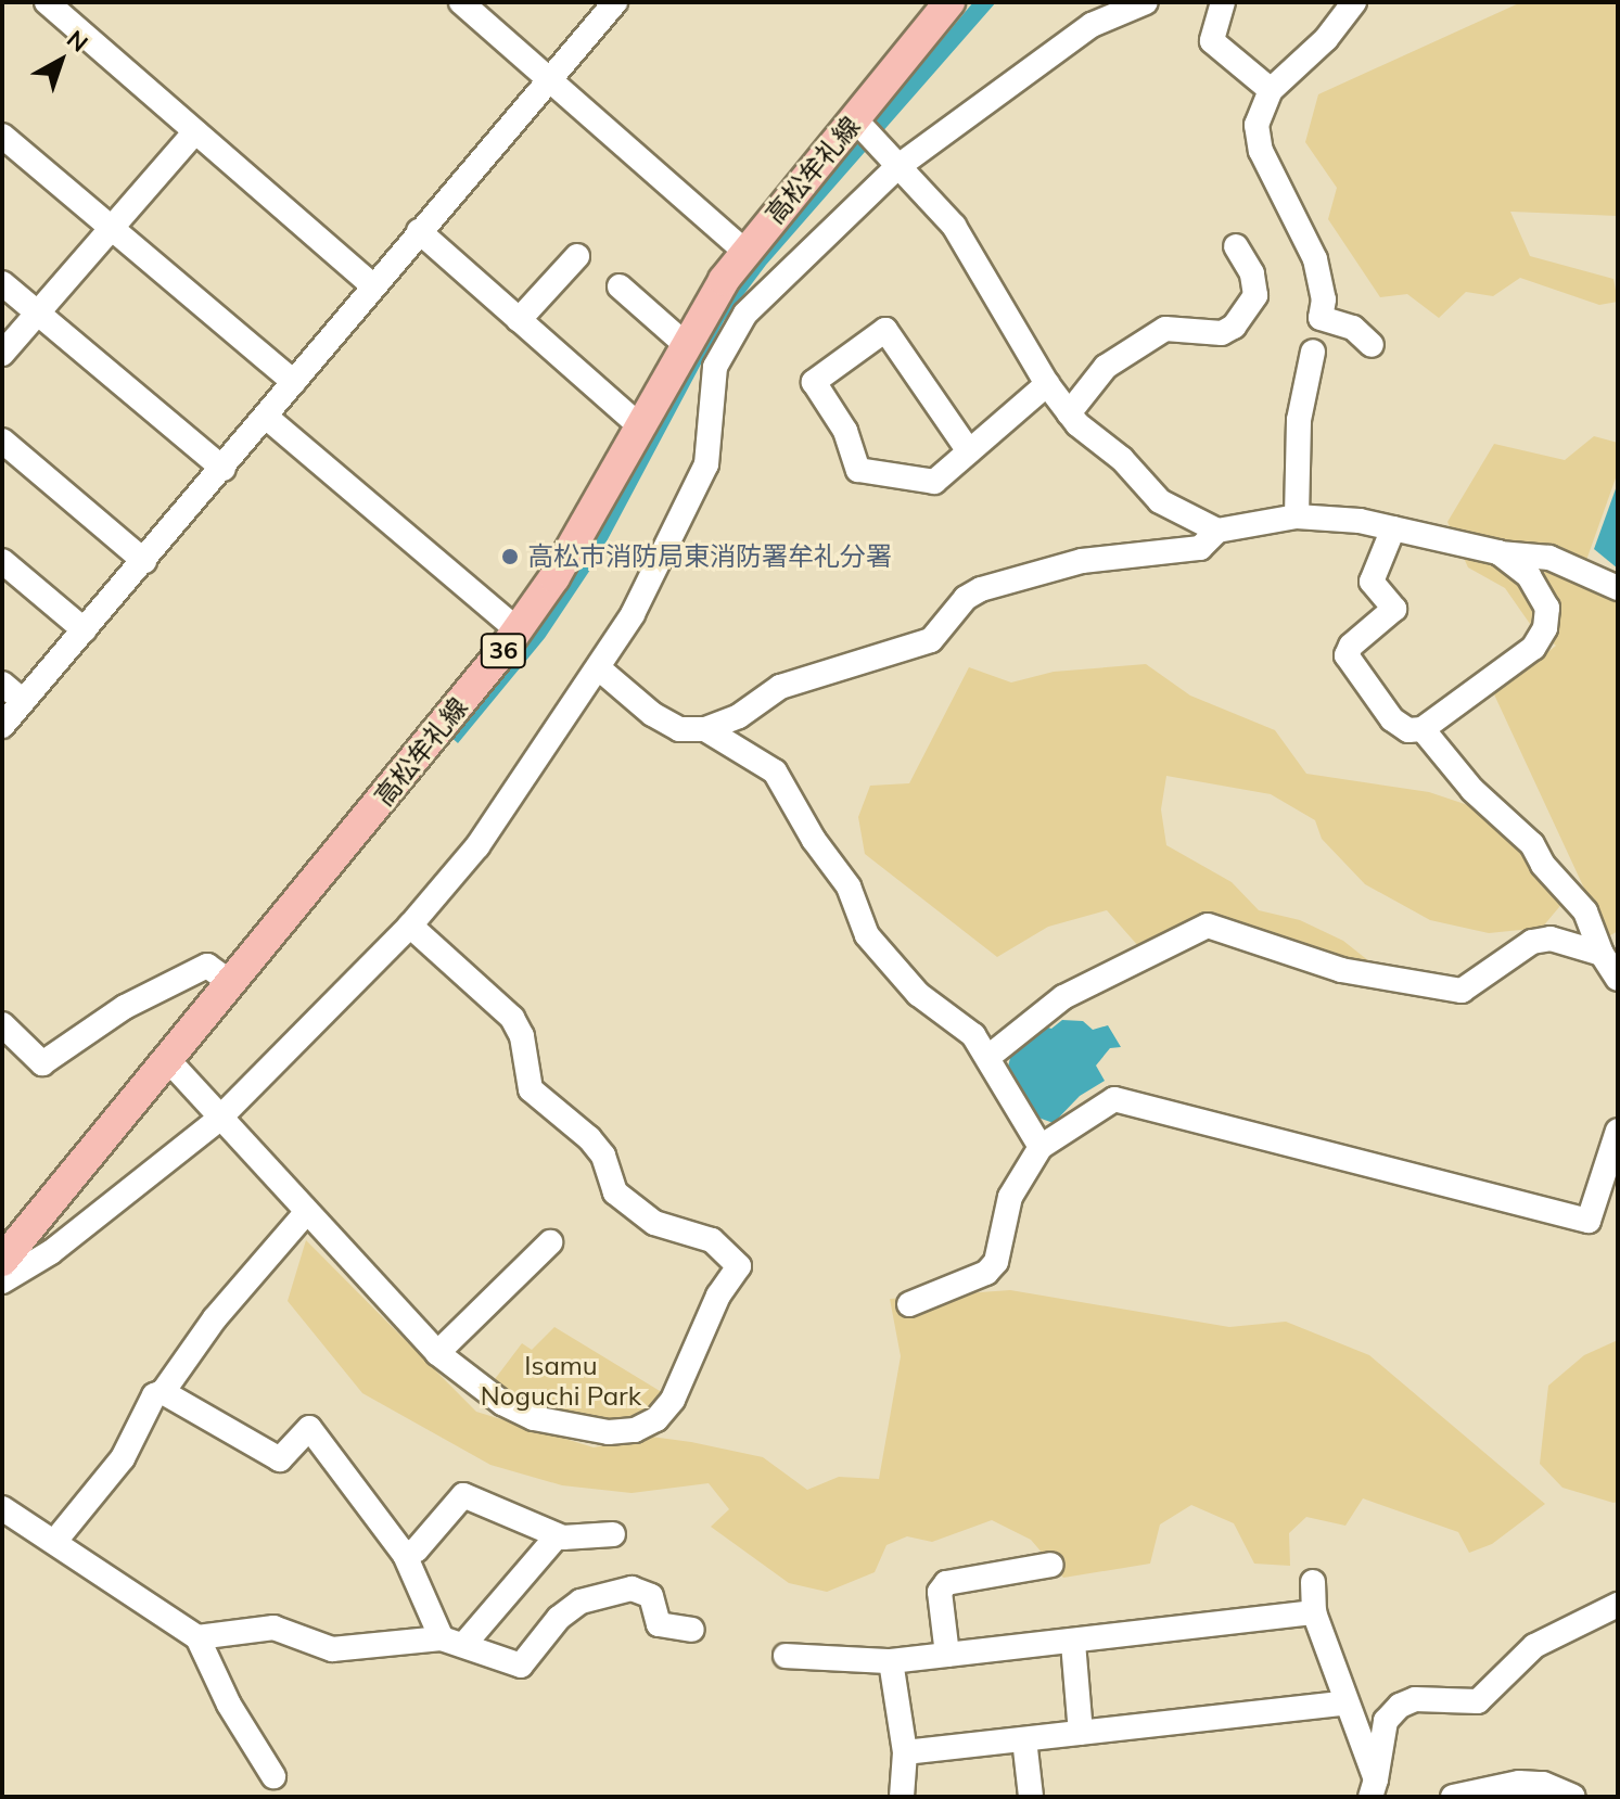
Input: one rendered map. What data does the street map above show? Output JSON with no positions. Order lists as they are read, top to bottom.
{
  "streets": {
    "main road": ["高松牟礼線", "36"]
  },
  "parks": ["Isamu Noguchi Park"],
  "places": ["高松市消防局東消防署牟礼分署"],
  "north": "top right"
}
